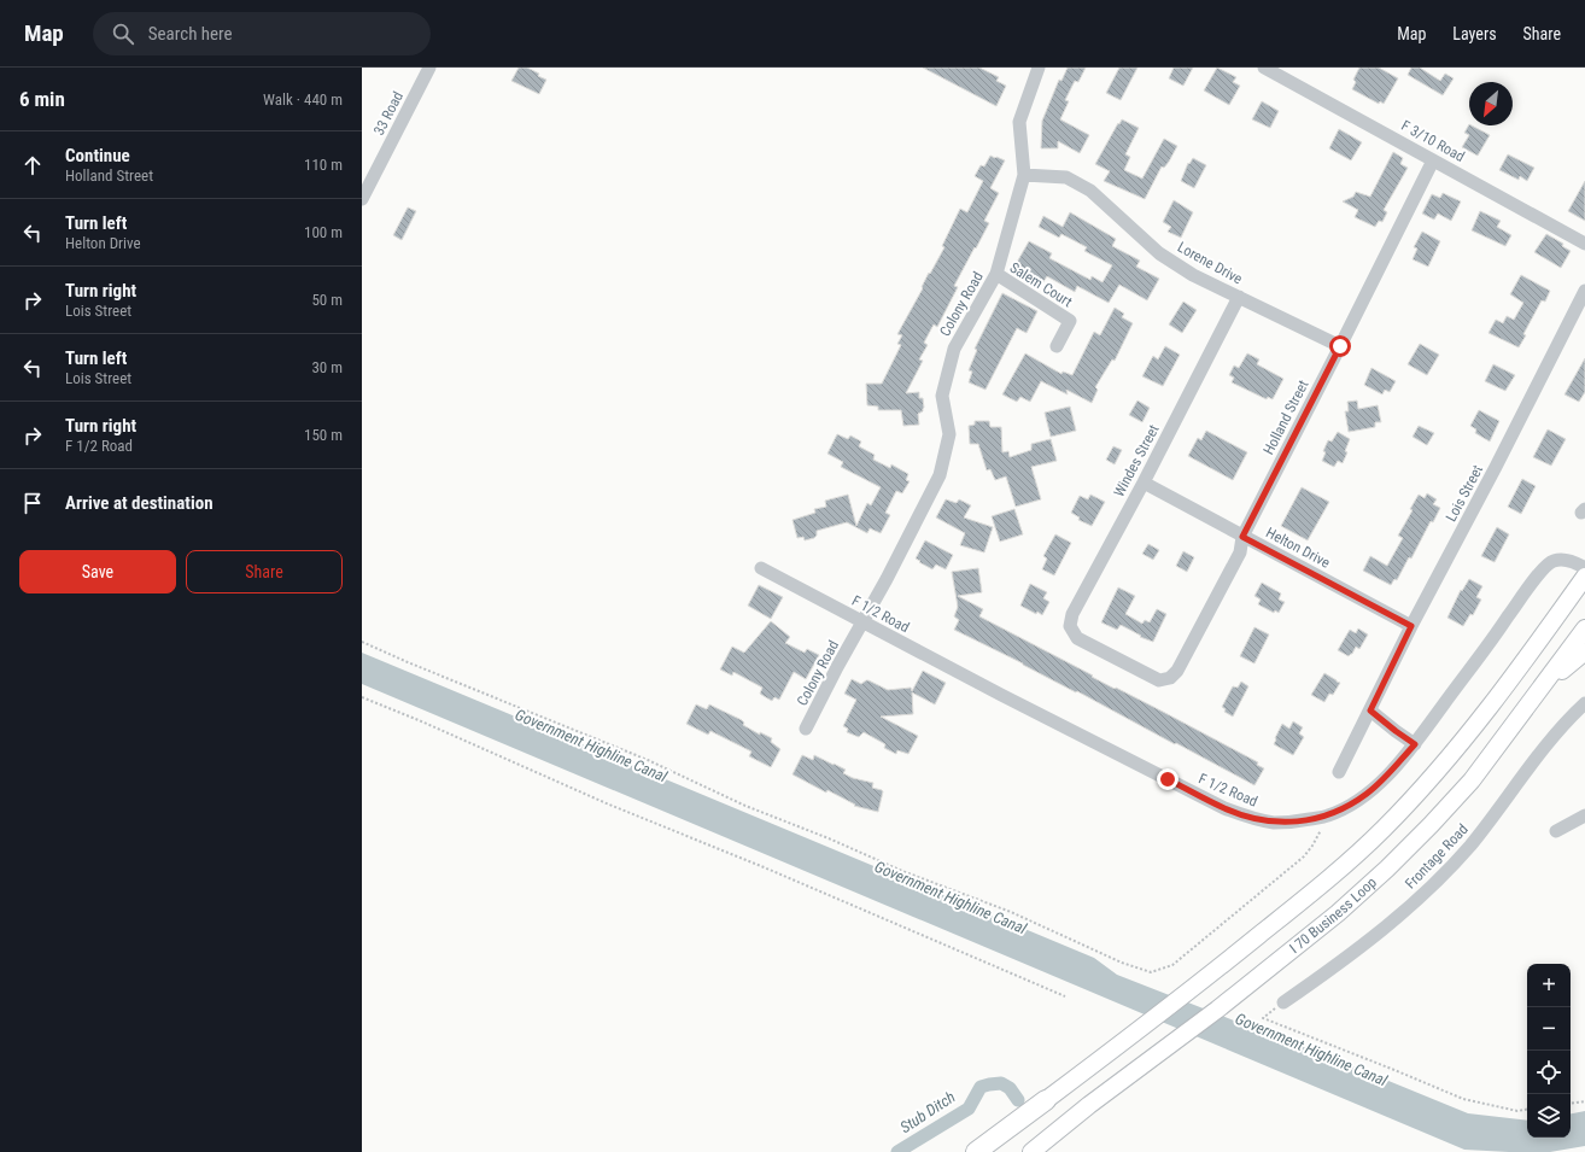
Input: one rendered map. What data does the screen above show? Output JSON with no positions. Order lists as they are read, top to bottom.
{
  "streets": {
    "main road": ["I 70 Business Loop"],
    "street": [
      "33 Road",
      "F 3/10 Road",
      "Lorene Drive",
      "Salem Court",
      "Colony Road",
      "Holland Street",
      "Windes Street",
      "Lois Street",
      "Helton Drive",
      "F 1/2 Road",
      "Frontage Road"
    ]
  },
  "crossings": [
    ["F 3/10 Road", "Holland Street"],
    ["Lorene Drive", "Colony Road"],
    ["Lorene Drive", "Holland Street"],
    ["Lorene Drive", "Windes Street"],
    ["Salem Court", "Colony Road"],
    ["Colony Road", "F 1/2 Road"],
    ["Holland Street", "Windes Street"],
    ["Holland Street", "Helton Drive"],
    ["Windes Street", "Helton Drive"],
    ["Lois Street", "Helton Drive"]
  ],
  "water": ["Government Highline Canal", "Stub Ditch"],
  "north": "bottom left",
  "page": {
    "header": "Map",
    "search": "Search here",
    "nav": ["Map", "Layers", "Share"],
    "heading": ["6 min", "Walk · 440 m"],
    "list": [
      ["Continue", "Holland Street", "110 m"],
      ["Turn left", "Helton Drive", "100 m"],
      ["Turn right", "Lois Street", "50 m"],
      ["Turn left", "Lois Street", "30 m"],
      ["Turn right", "F 1/2 Road", "150 m"],
      "Arrive at destination"
    ],
    "buttons": ["Save", "Share"],
    "map_buttons": ["+", "−"]
  }
}
